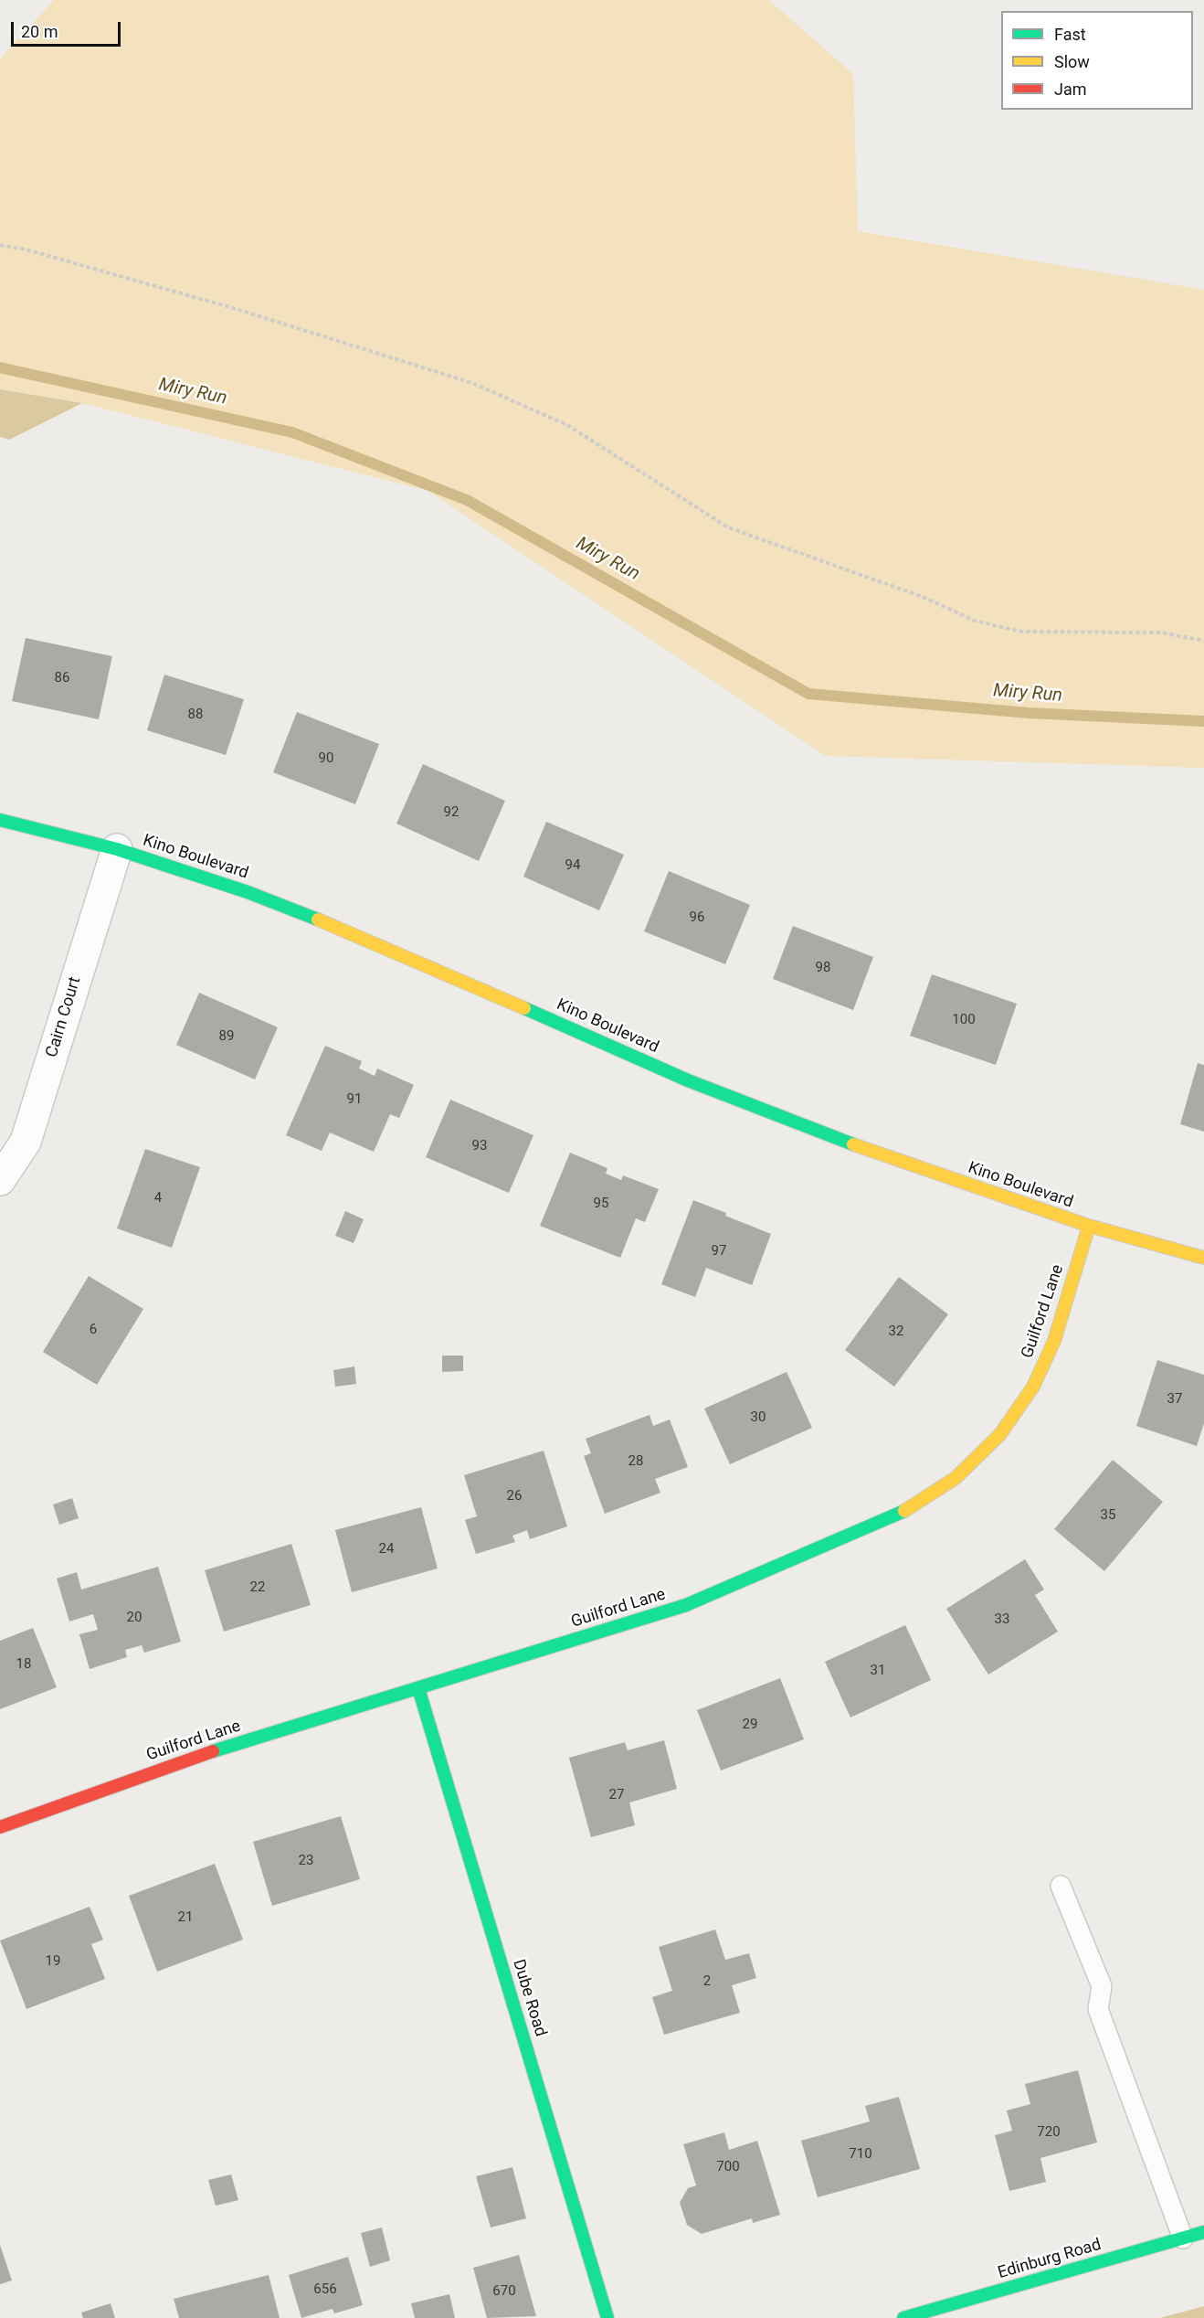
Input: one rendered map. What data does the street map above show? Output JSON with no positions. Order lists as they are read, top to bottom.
{
  "streets": {
    "street": [
      "Kino Boulevard",
      "Cairn Court",
      "Guilford Lane",
      "Dube Road",
      "Edinburg Road"
    ]
  },
  "crossings": [
    ["Kino Boulevard", "Cairn Court"],
    ["Kino Boulevard", "Guilford Lane"],
    ["Guilford Lane", "Dube Road"]
  ],
  "water": ["Miry Run"],
  "house_numbers": [
    "86",
    "88",
    "90",
    "92",
    "94",
    "96",
    "98",
    "100",
    "89",
    "91",
    "93",
    "4",
    "95",
    "97",
    "6",
    "32",
    "37",
    "30",
    "28",
    "26",
    "35",
    "24",
    "22",
    "20",
    "33",
    "18",
    "31",
    "29",
    "27",
    "23",
    "21",
    "19",
    "2",
    "720",
    "710",
    "700",
    "656",
    "670"
  ],
  "legend": ["Fast", "Slow", "Jam"],
  "scale_bar": "20 m"
}
